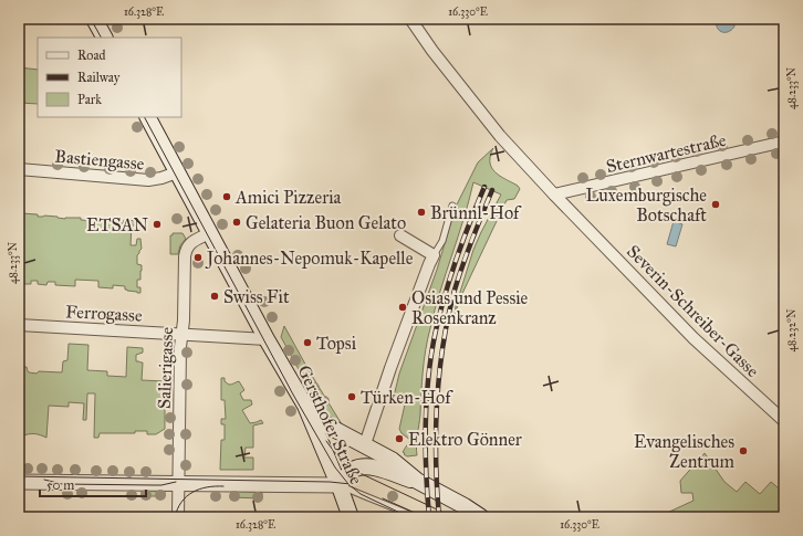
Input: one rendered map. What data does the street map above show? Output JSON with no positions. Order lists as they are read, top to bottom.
{
  "streets": {
    "main road": ["Gersthofer Straße"],
    "street": [
      "Sternwartestraße",
      "Bastiengasse",
      "Severin-Schreiber-Gasse",
      "Ferrogasse",
      "Salierigasse"
    ]
  },
  "crossings": [
    ["Sternwartestraße", "Severin-Schreiber-Gasse"],
    ["Bastiengasse", "Gersthofer Straße"],
    ["Ferrogasse", "Salierigasse"],
    ["Ferrogasse", "Gersthofer Straße"],
    ["Salierigasse", "Gersthofer Straße"]
  ],
  "places": [
    "Amici Pizzeria",
    "Luxemburgische Botschaft",
    "Brünnl-Hof",
    "Gelateria Buon Gelato",
    "ETSAN",
    "Johannes-Nepomuk-Kapelle",
    "Swiss Fit",
    "Osias und Pessie Rosenkranz",
    "Topsi",
    "Türken-Hof",
    "Elektro Gönner",
    "Evangelisches Zentrum"
  ],
  "legend": ["Road", "Railway", "Park"],
  "scale_bar": "50 m",
  "coordinates": [
    "16.328°E",
    "16.330°E",
    "48.233°N",
    "48.232°N"
  ]
}
